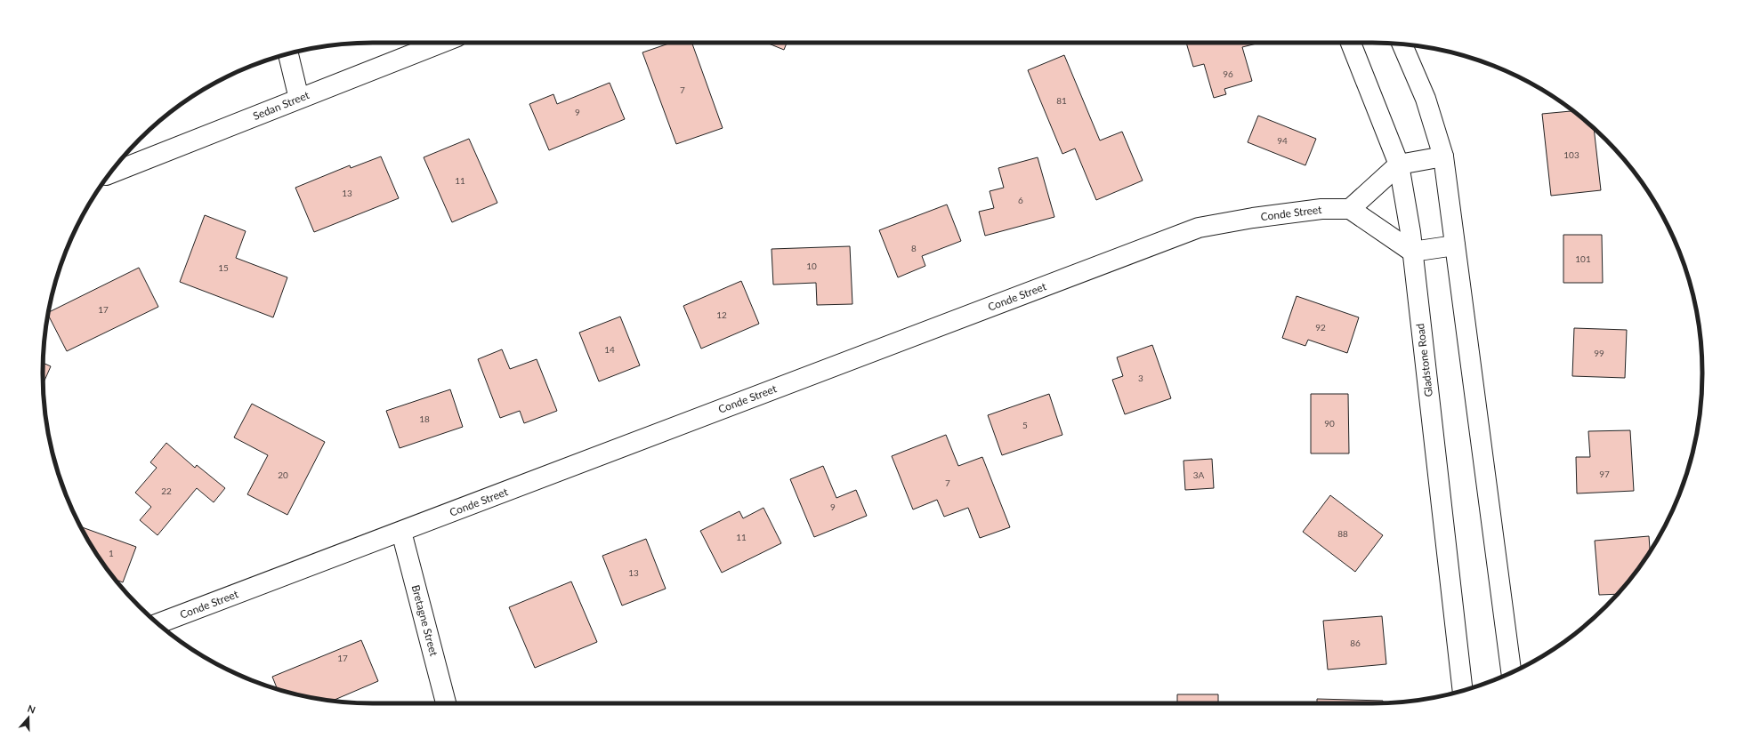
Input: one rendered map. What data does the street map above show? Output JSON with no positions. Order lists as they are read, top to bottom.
{
  "streets": {
    "street": [
      "Sedan Street",
      "Conde Street",
      "Gladstone Road",
      "Bretagne Street"
    ]
  },
  "crossings": [
    ["Conde Street", "Bretagne Street"]
  ],
  "house_numbers": [
    "96",
    "7",
    "81",
    "9",
    "94",
    "103",
    "11",
    "13",
    "6",
    "8",
    "101",
    "10",
    "15",
    "17",
    "12",
    "92",
    "14",
    "99",
    "3",
    "18",
    "90",
    "5",
    "97",
    "20",
    "3A",
    "7",
    "22",
    "9",
    "88",
    "11",
    "1",
    "13",
    "86",
    "17"
  ],
  "north": "top"
}
